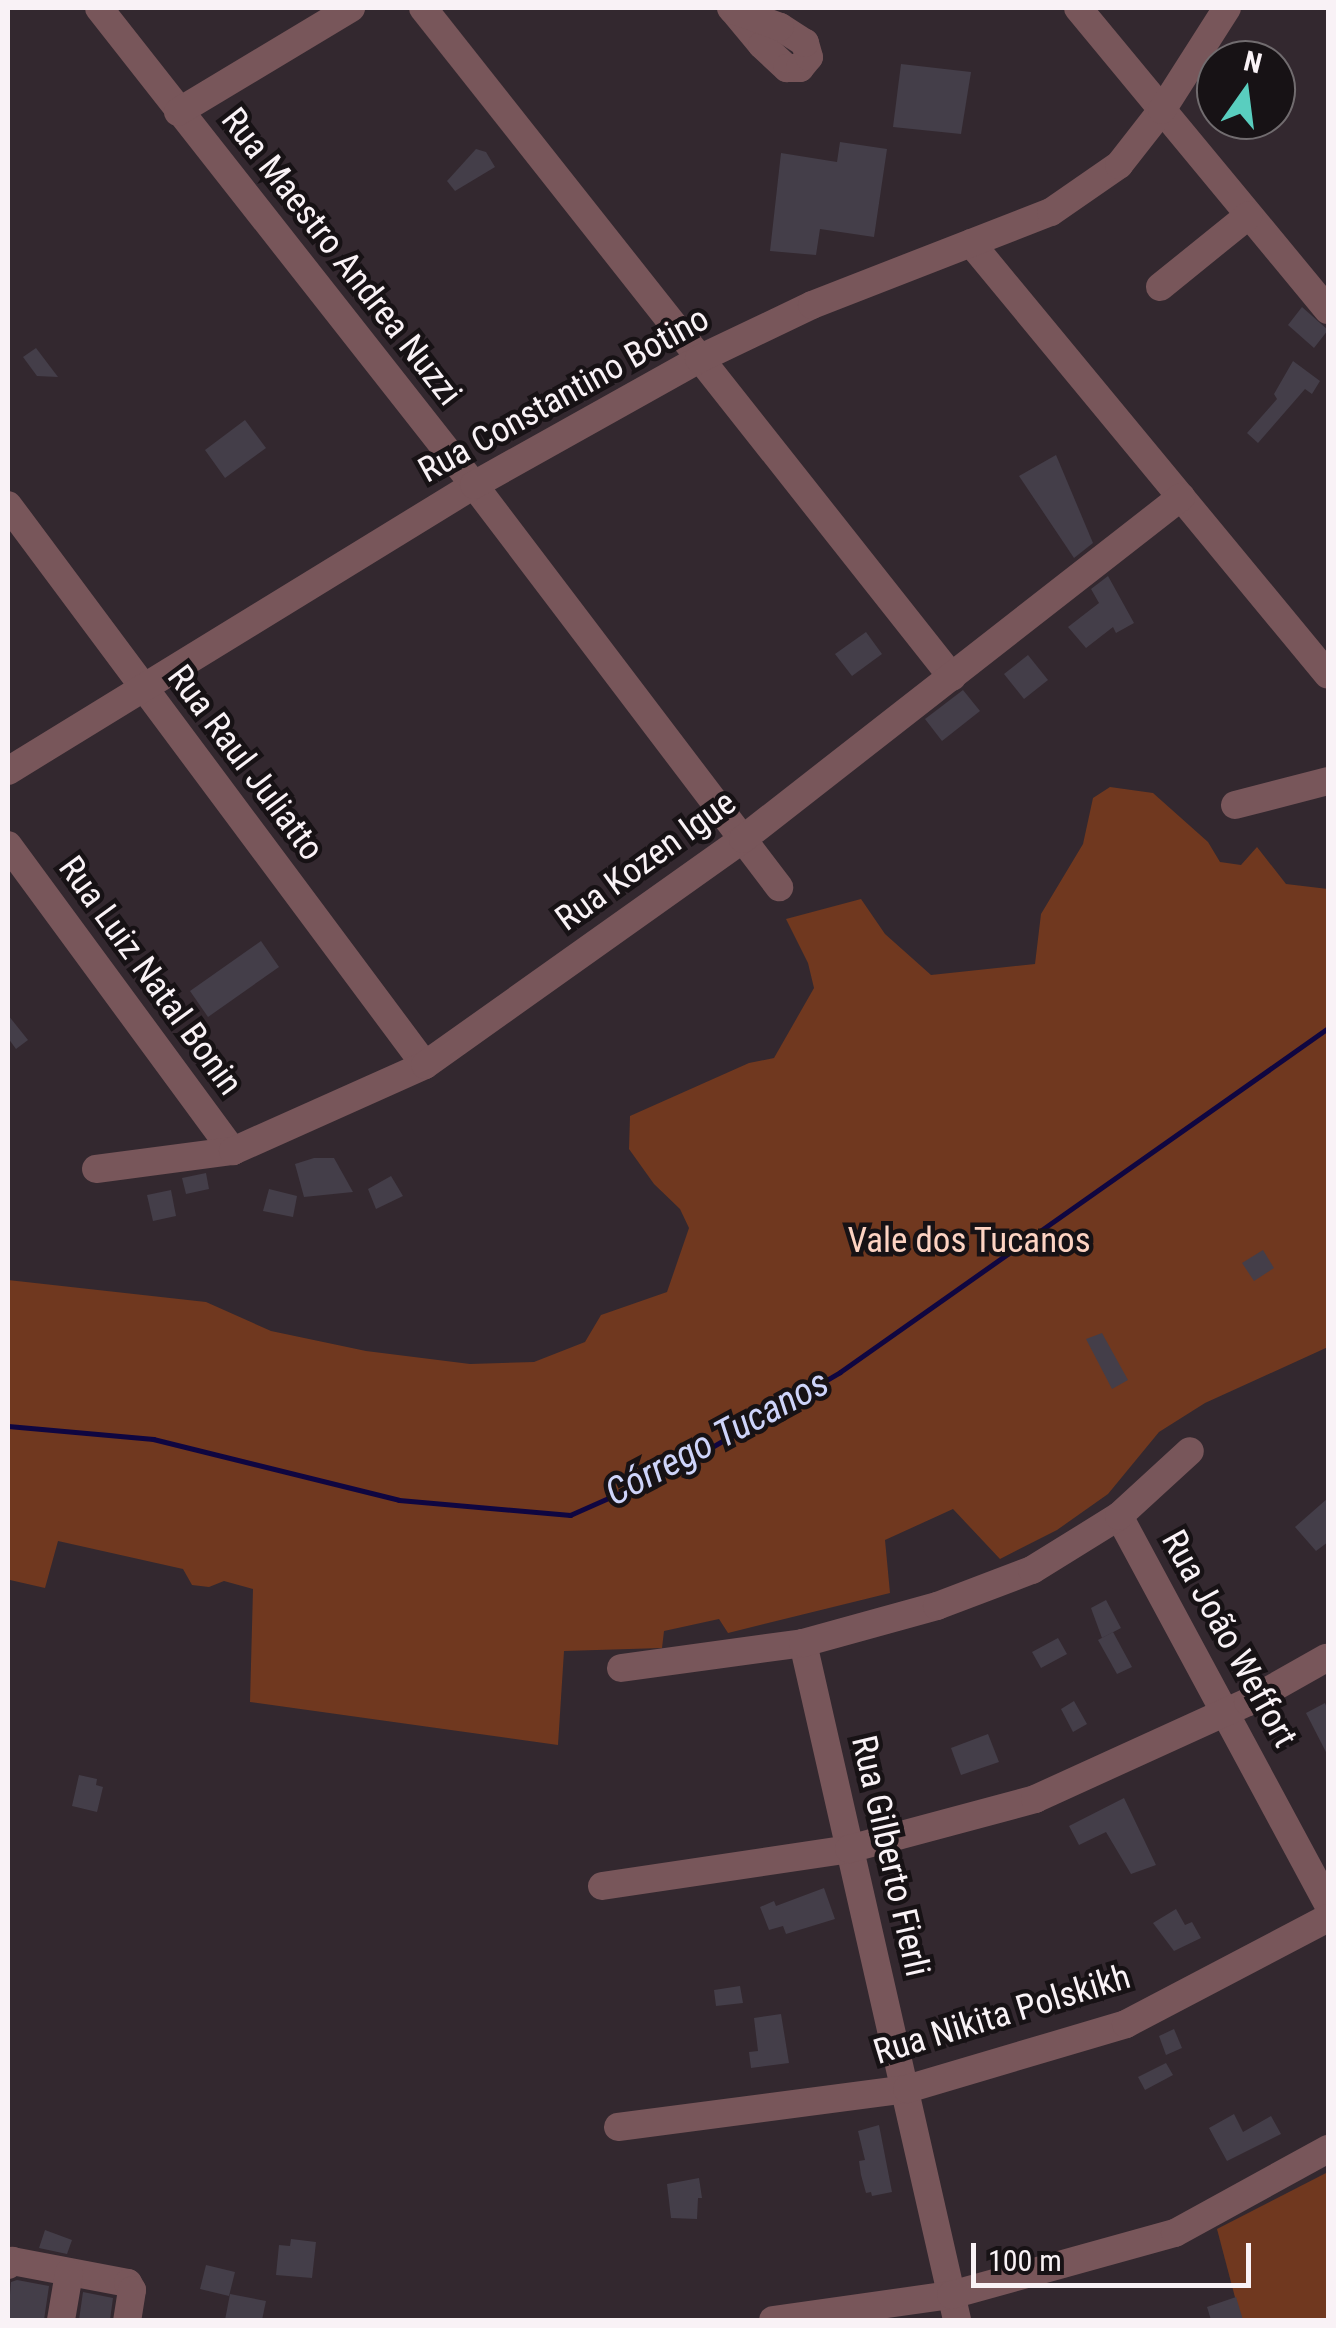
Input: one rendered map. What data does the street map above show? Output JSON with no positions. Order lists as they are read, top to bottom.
{
  "streets": {
    "street": [
      "Rua Maestro Andrea Nuzzi",
      "Rua Constantino Botino",
      "Rua Raul Juliatto",
      "Rua Kozen Igue",
      "Rua Luiz Natal Bonin",
      "Rua João Weffort",
      "Rua Gilberto Fierli",
      "Rua Nikita Polskikh"
    ]
  },
  "crossings": [
    ["Rua Maestro Andrea Nuzzi", "Rua Constantino Botino"],
    ["Rua Maestro Andrea Nuzzi", "Rua Kozen Igue"],
    ["Rua Constantino Botino", "Rua Raul Juliatto"],
    ["Rua Raul Juliatto", "Rua Kozen Igue"],
    ["Rua Kozen Igue", "Rua Luiz Natal Bonin"],
    ["Rua Gilberto Fierli", "Rua Nikita Polskikh"]
  ],
  "water": ["Córrego Tucanos"],
  "parks": ["Vale dos Tucanos"],
  "scale_bar": "100 m",
  "north": "top"
}
